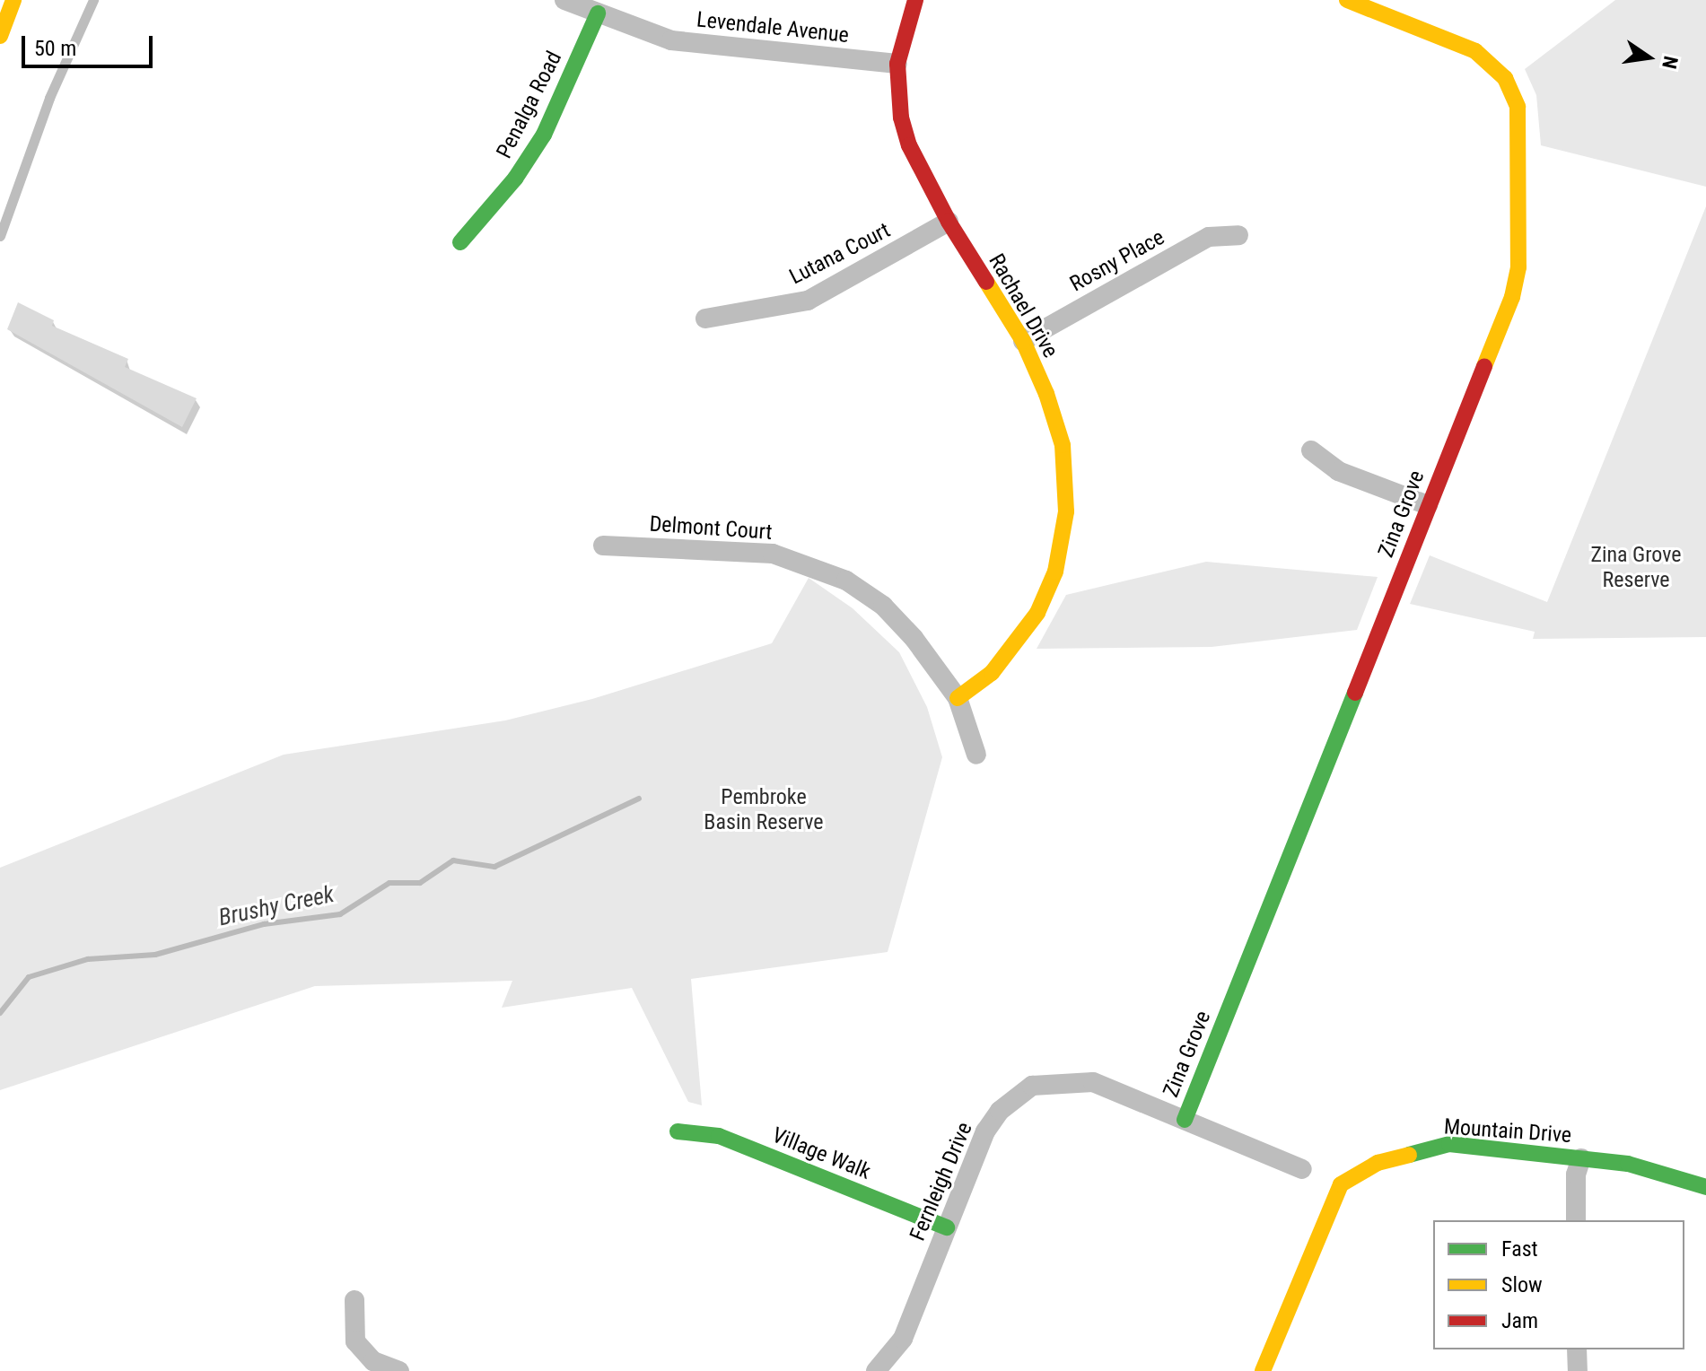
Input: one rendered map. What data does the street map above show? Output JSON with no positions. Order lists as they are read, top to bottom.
{
  "streets": {
    "street": [
      "Levendale Avenue",
      "Penalga Road",
      "Lutana Court",
      "Rosny Place",
      "Rachael Drive",
      "Zina Grove",
      "Delmont Court",
      "Mountain Drive",
      "Village Walk",
      "Fernleigh Drive"
    ]
  },
  "crossings": [
    ["Levendale Avenue", "Penalga Road"],
    ["Levendale Avenue", "Rachael Drive"],
    ["Lutana Court", "Rachael Drive"],
    ["Rosny Place", "Rachael Drive"],
    ["Rachael Drive", "Delmont Court"],
    ["Zina Grove", "Fernleigh Drive"],
    ["Village Walk", "Fernleigh Drive"]
  ],
  "water": ["Brushy Creek"],
  "parks": ["Zina Grove Reserve", "Pembroke Basin Reserve"],
  "legend": ["Fast", "Slow", "Jam"],
  "scale_bar": "50 m",
  "north": "right"
}
